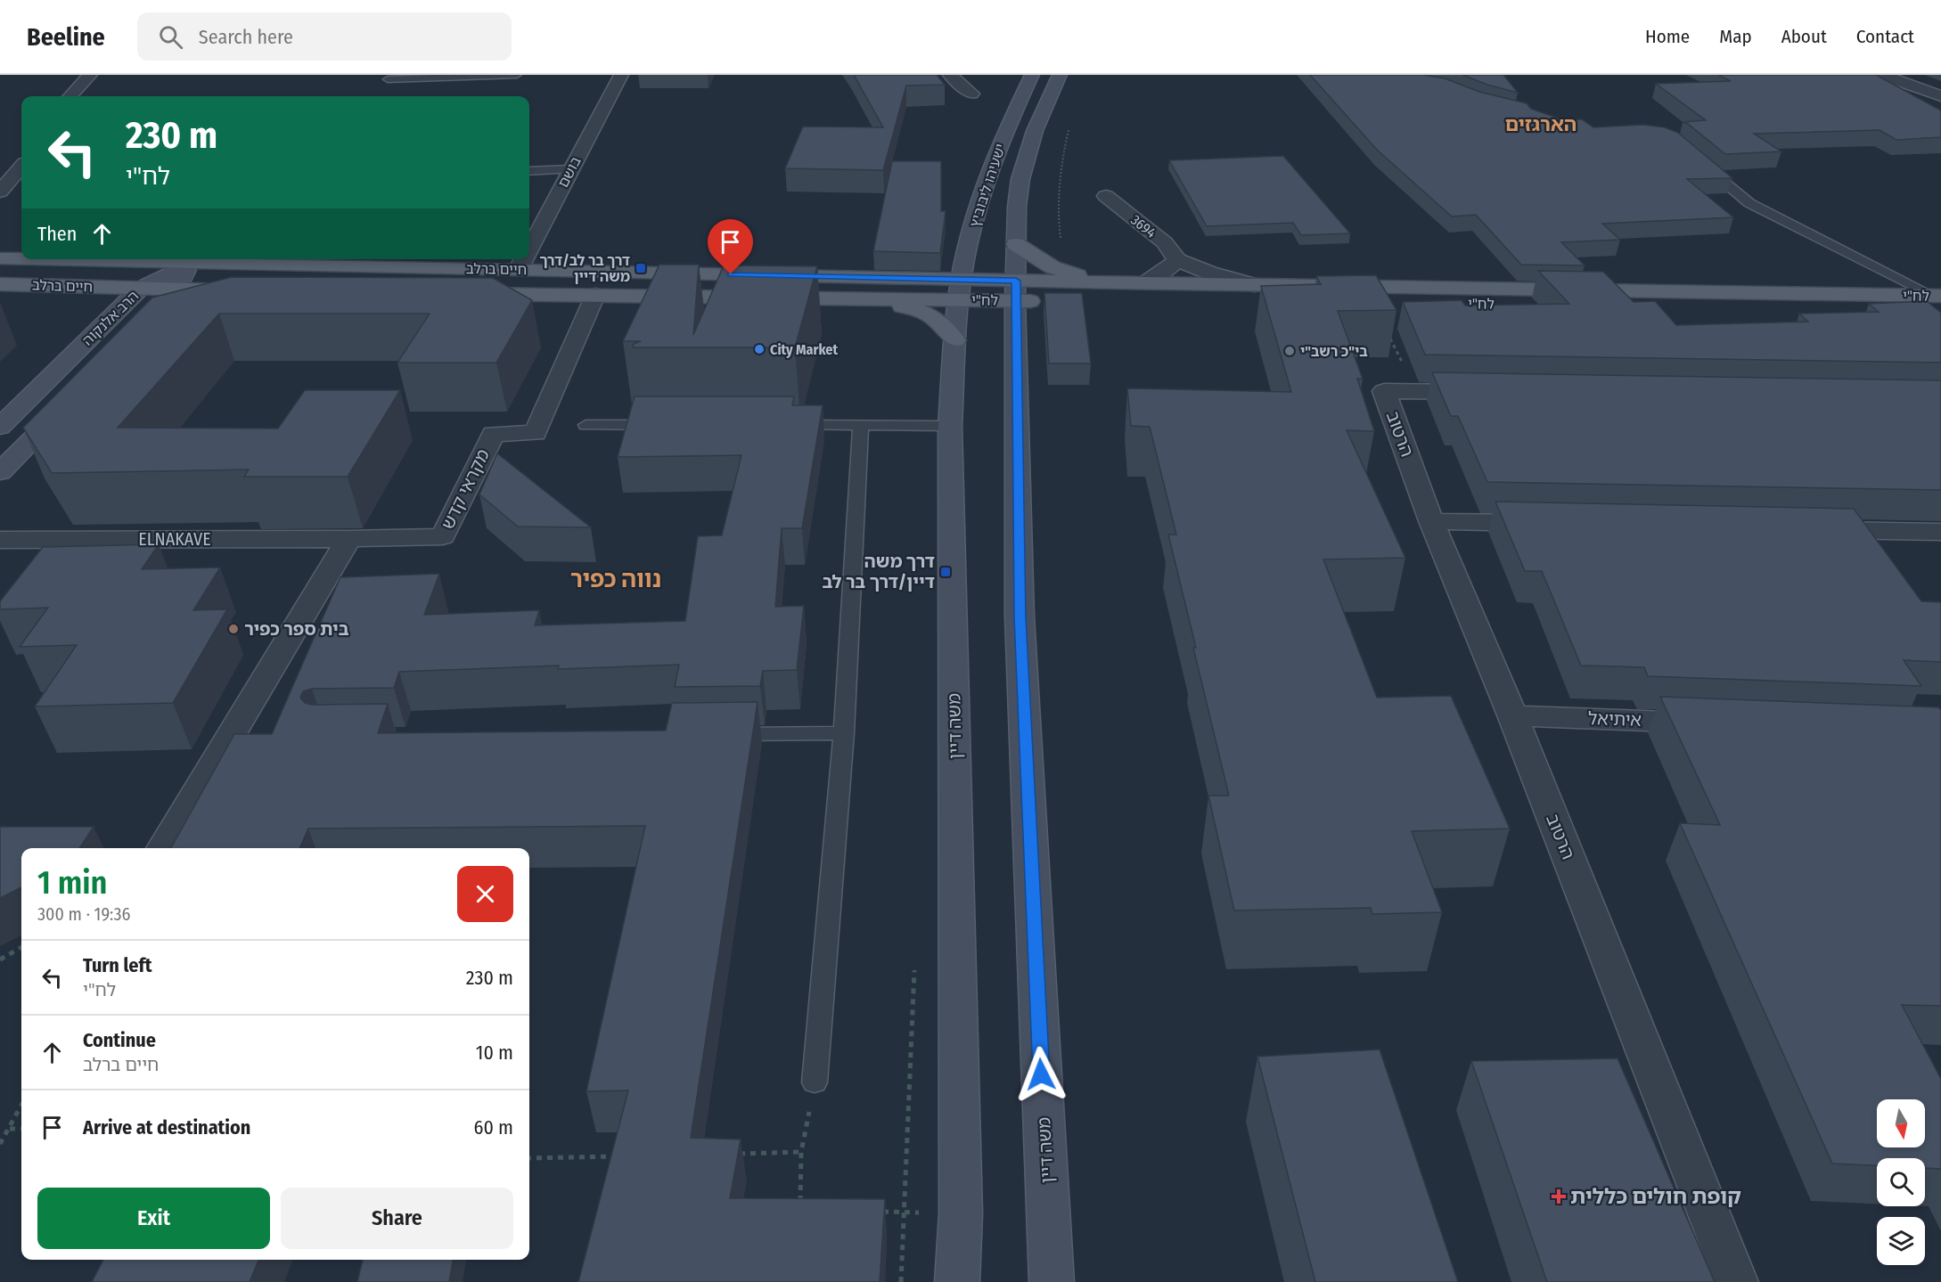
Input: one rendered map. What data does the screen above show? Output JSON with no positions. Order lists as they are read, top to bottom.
{
  "streets": {
    "main road": ["חיים ברלב", "לח\"י"],
    "street": [
      "בושם",
      "ישעיהו ליבוביץ",
      "3694",
      "הרב אלנקוה",
      "הרטוב",
      "מקראי קדש",
      "ELNAKAVE",
      "איתיאל",
      "משה דיין"
    ]
  },
  "crossings": [
    ["בושם", "חיים ברלב"],
    ["ישעיהו ליבוביץ", "חיים ברלב"],
    ["ישעיהו ליבוביץ", "לח\"י"],
    ["ישעיהו ליבוביץ", "משה דיין"],
    ["חיים ברלב", "לח\"י"],
    ["חיים ברלב", "הרב אלנקוה"],
    ["חיים ברלב", "מקראי קדש"],
    ["חיים ברלב", "משה דיין"],
    ["לח\"י", "משה דיין"],
    ["הרטוב", "איתיאל"],
    ["מקראי קדש", "ELNAKAVE"]
  ],
  "districts": ["הארגזים", "נווה כפיר"],
  "places": {
    "transit": ["דרך בר לב/דרך משה דיין", "דרך משה דיין/דרך בר לב"],
    "other": ["City Market", "בי\"כ רשב\"י", "בית ספר כפיר"],
    "health": ["קופת חולים כללית"]
  },
  "north": "bottom",
  "page": {
    "header": "Beeline",
    "search": "Search here",
    "nav": [
      "Home",
      "Map",
      "About",
      "Contact"
    ],
    "turn": ["230 m", "לח\"י"],
    "then": "Then",
    "heading": ["1 min", "300 m · 19:36"],
    "list": [
      {
        "name": "Turn left",
        "note": "לח\"י",
        "value": "230 m"
      },
      {
        "name": "Continue",
        "note": "חיים ברלב",
        "value": "10 m"
      },
      {
        "name": "Arrive at destination",
        "value": "60 m"
      }
    ],
    "buttons": ["Exit", "Share"]
  }
}
